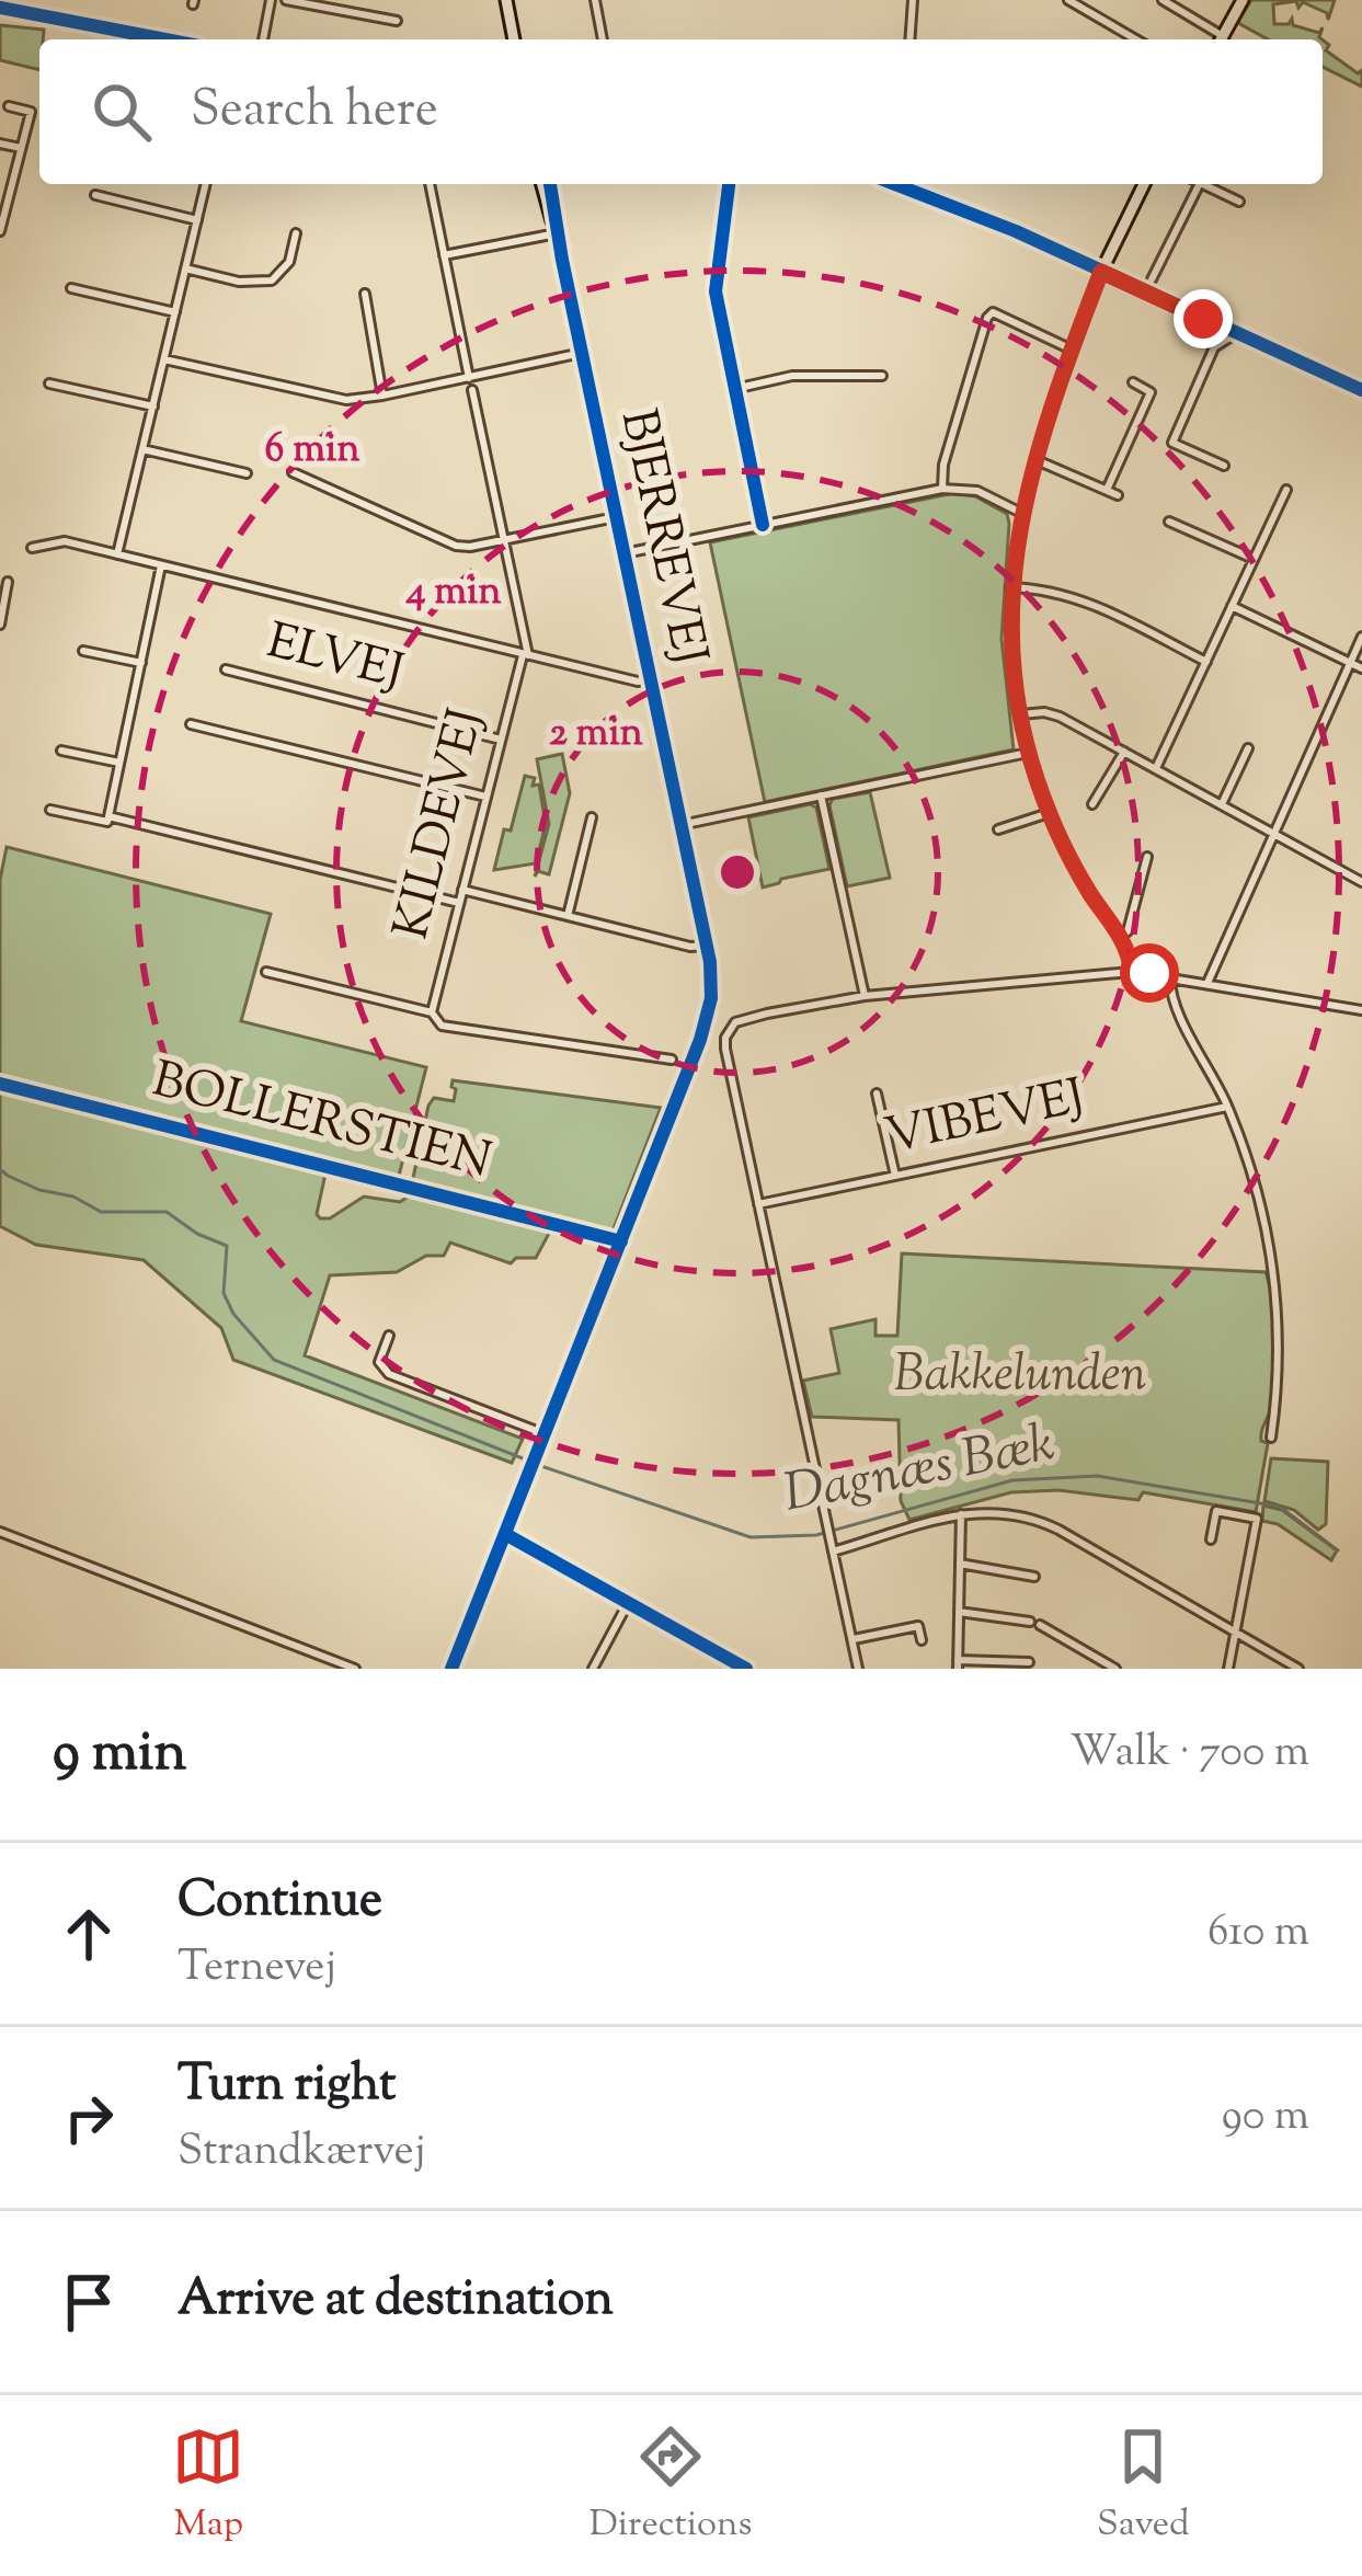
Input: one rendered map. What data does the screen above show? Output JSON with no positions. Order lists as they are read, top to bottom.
{
  "streets": {
    "street": [
      "BJERREVEJ",
      "ELVEJ",
      "KILDEVEJ",
      "VIBEVEJ"
    ],
    "cycle path": ["BOLLERSTIEN"]
  },
  "crossings": [
    ["ELVEJ", "KILDEVEJ"]
  ],
  "water": ["Dagnæs Bæk"],
  "parks": ["Bakkelunden"],
  "page": {
    "search": "Search here",
    "heading": ["9 min", "Walk · 700 m"],
    "list": [
      ["Continue", "Ternevej", "610 m"],
      ["Turn right", "Strandkærvej", "90 m"],
      "Arrive at destination"
    ],
    "nav": ["Map", "Directions", "Saved"]
  },
  "rings": ["6 min", "4 min", "2 min"]
}
